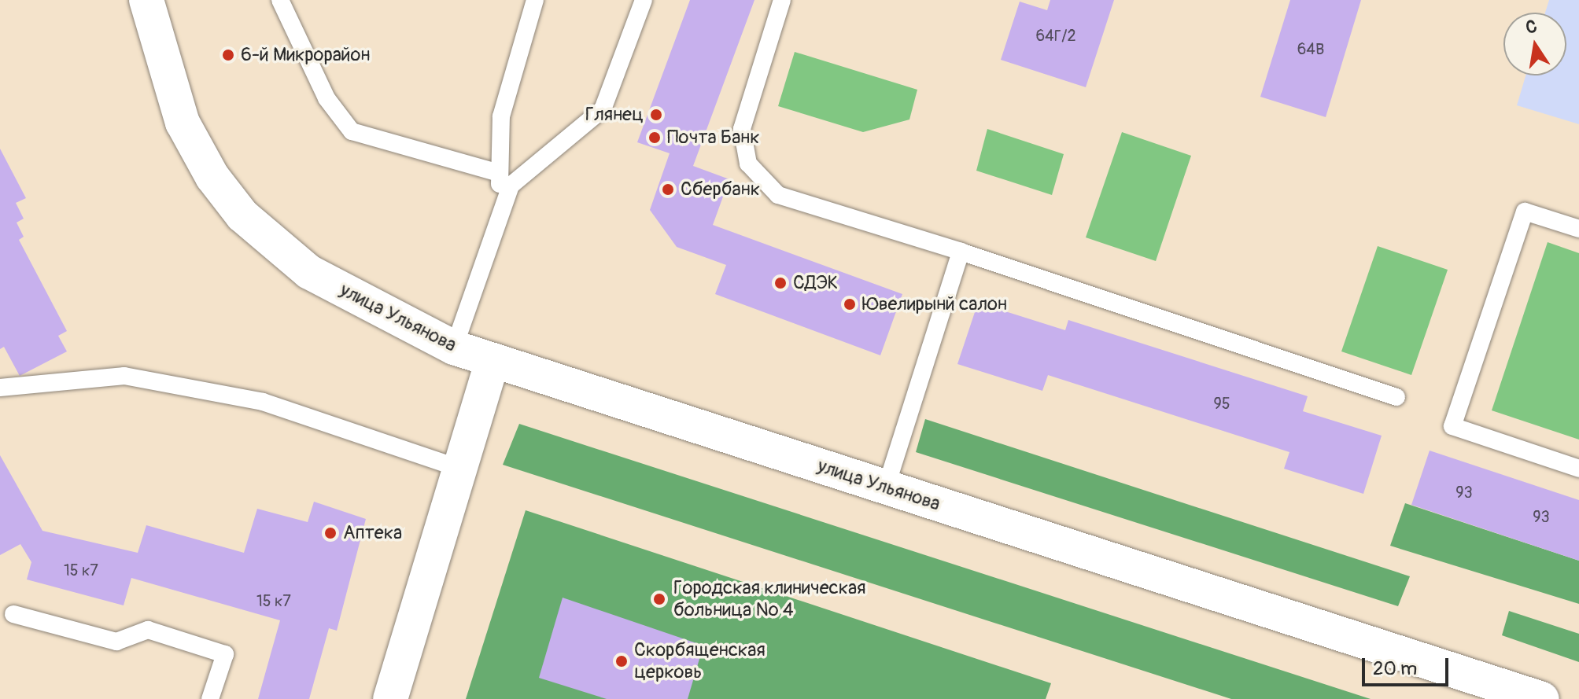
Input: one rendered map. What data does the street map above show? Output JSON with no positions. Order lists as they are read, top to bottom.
{
  "streets": {
    "main road": ["улица Ульянова"]
  },
  "places": [
    "6-й Микрорайон",
    "Глянец",
    "Почта Банк",
    "Сбербанк",
    "СДЭК",
    "Ювелирынй салон",
    "Аптека",
    "Городская клиническая больница № 4",
    "Скорбященская церковь"
  ],
  "house_numbers": [
    "64Г/2",
    "64В",
    "95",
    "93",
    "93",
    "15 к7",
    "15 к7"
  ],
  "scale_bar": "20 m",
  "north": "top"
}
